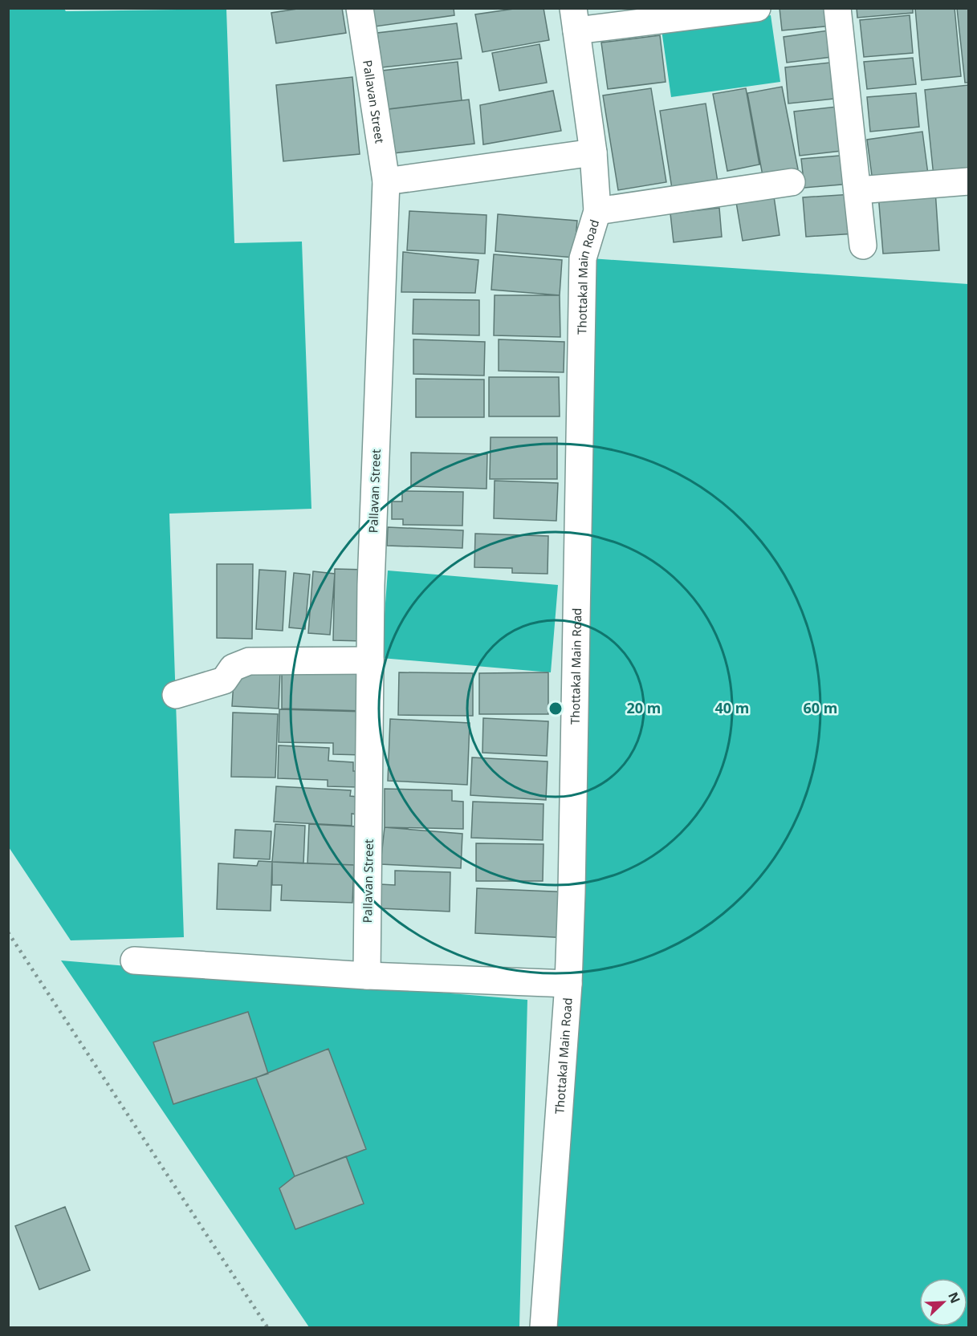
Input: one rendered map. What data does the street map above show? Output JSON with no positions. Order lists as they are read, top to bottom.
{
  "streets": {
    "street": ["Pallavan Street", "Thottakal Main Road"]
  },
  "north": "top right",
  "rings": ["20 m", "40 m", "60 m"]
}
